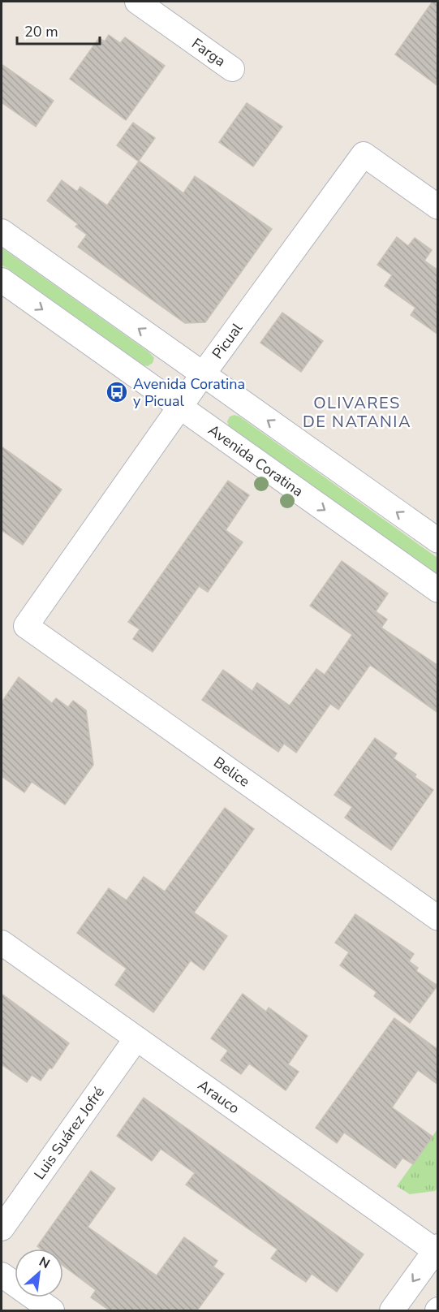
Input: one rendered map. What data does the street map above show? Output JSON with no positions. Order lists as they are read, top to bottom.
{
  "streets": {
    "street": [
      "Farga",
      "Picual",
      "Avenida Coratina",
      "Belice",
      "Arauco",
      "Luis Suárez Jofré"
    ]
  },
  "crossings": [
    ["Picual", "Avenida Coratina"],
    ["Picual", "Belice"],
    ["Arauco", "Luis Suárez Jofré"]
  ],
  "districts": ["OLIVARES DE NATANIA"],
  "places": {
    "bus stop": ["Avenida Coratina y Picual"]
  },
  "scale_bar": "20 m",
  "north": "top right"
}
